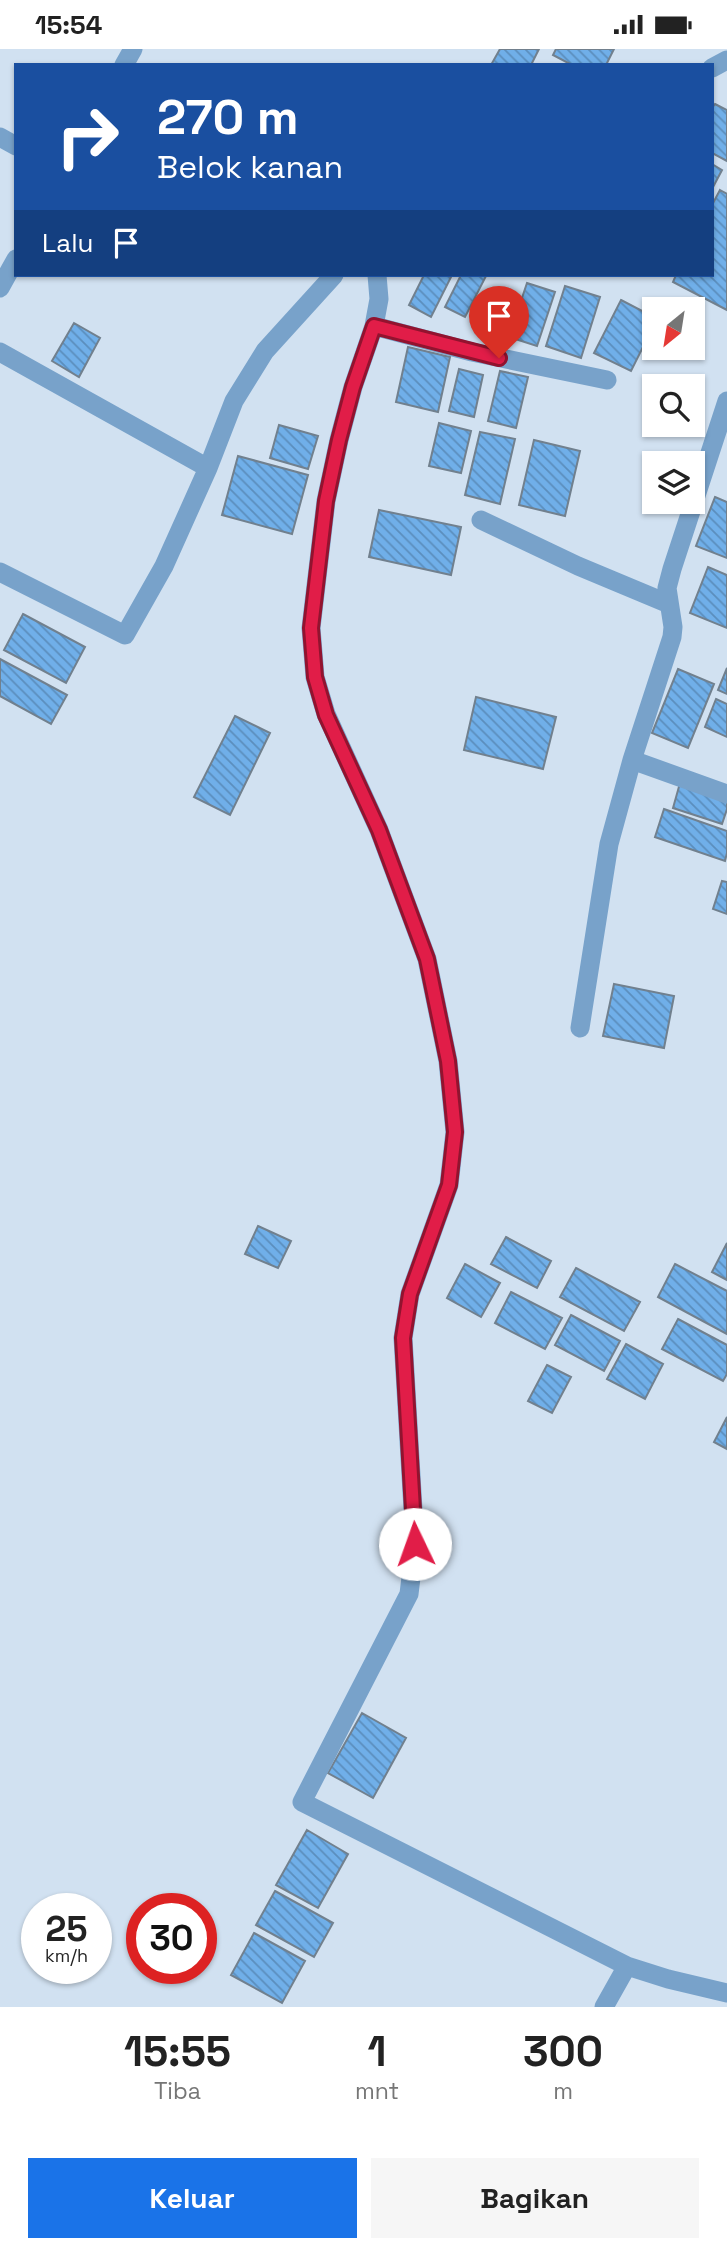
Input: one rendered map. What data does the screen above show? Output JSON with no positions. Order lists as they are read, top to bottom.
{
  "north": "bottom left",
  "page": {
    "status": "15:54",
    "turn": ["270 m", "Belok kanan"],
    "then": "Lalu",
    "speed": "25 km/h",
    "limit": "30",
    "eta": [
      "15:55",
      "Tiba",
      "1",
      "mnt",
      "300",
      "m"
    ],
    "buttons": ["Keluar", "Bagikan"]
  }
}
